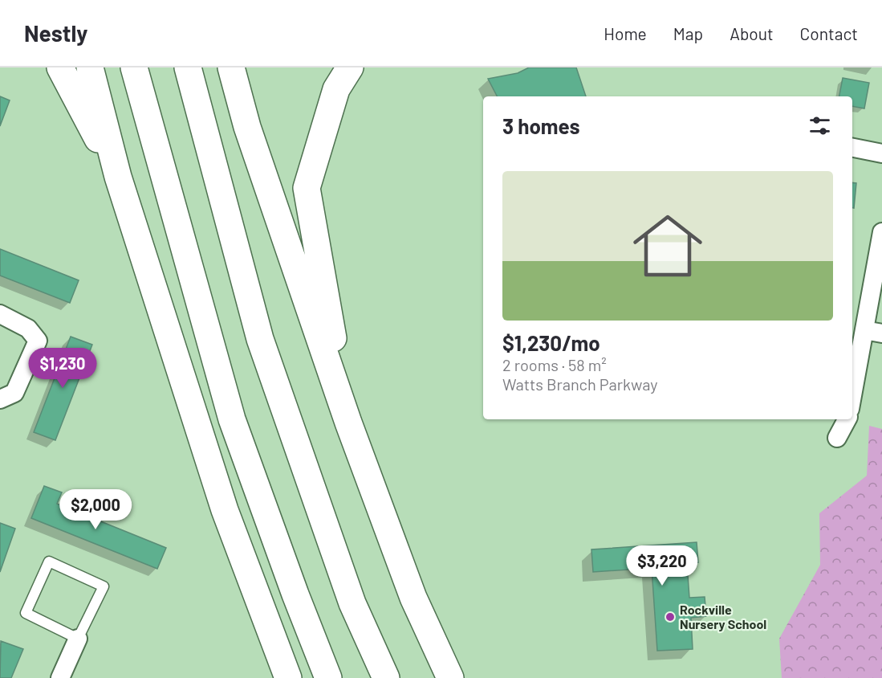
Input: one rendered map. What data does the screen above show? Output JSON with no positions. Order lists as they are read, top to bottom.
{
  "places": ["Rockville Nursery School"],
  "page": {
    "header": "Nestly",
    "nav": [
      "Home",
      "Map",
      "About",
      "Contact"
    ],
    "heading": "3 homes",
    "list": [
      {
        "name": "$1,230/mo",
        "note": "2 rooms · 58 m² · Watts Branch Parkway"
      }
    ],
    "price": ["$1,230", "$2,000", "$3,220"]
  }
}
